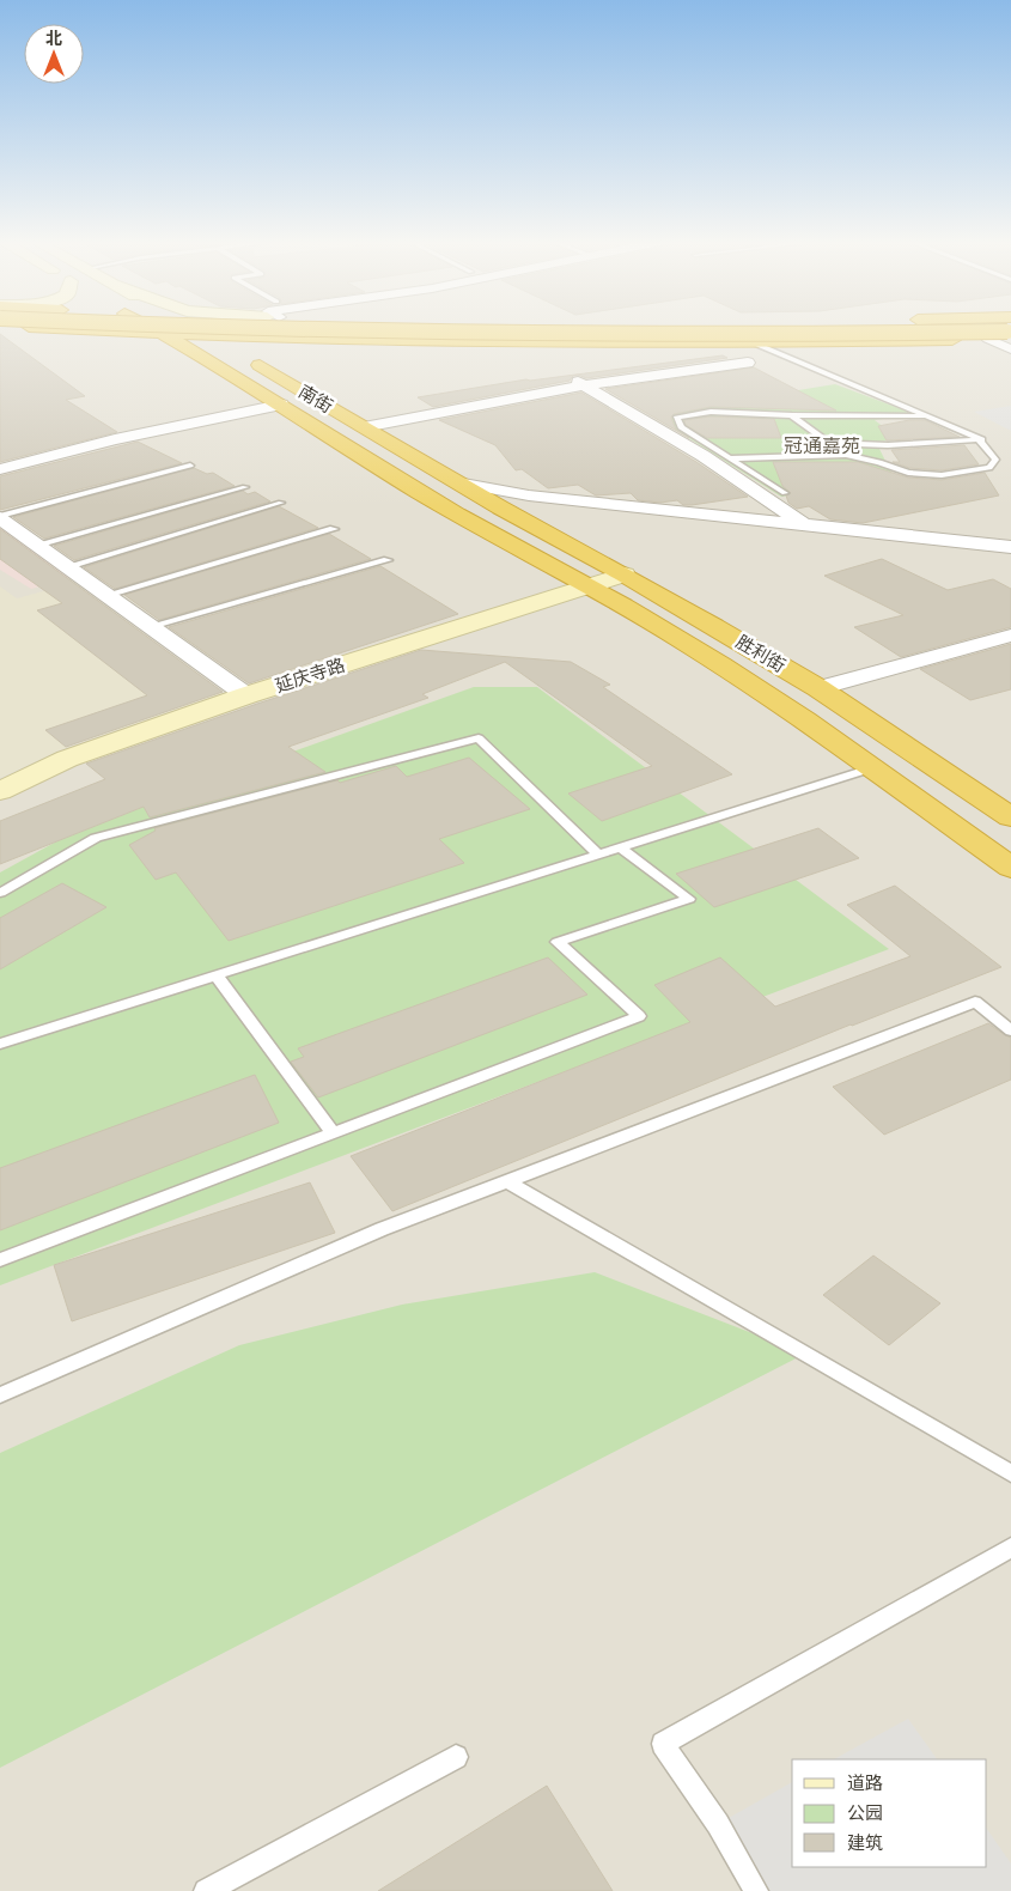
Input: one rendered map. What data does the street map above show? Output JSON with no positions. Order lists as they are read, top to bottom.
{
  "streets": {
    "highway": ["南街", "胜利街"],
    "main road": ["延庆寺路"]
  },
  "crossings": [
    ["南街", "胜利街"],
    ["南街", "延庆寺路"],
    ["胜利街", "延庆寺路"]
  ],
  "districts": ["冠通嘉苑"],
  "legend": ["道路", "公园", "建筑"],
  "north": "top"
}
